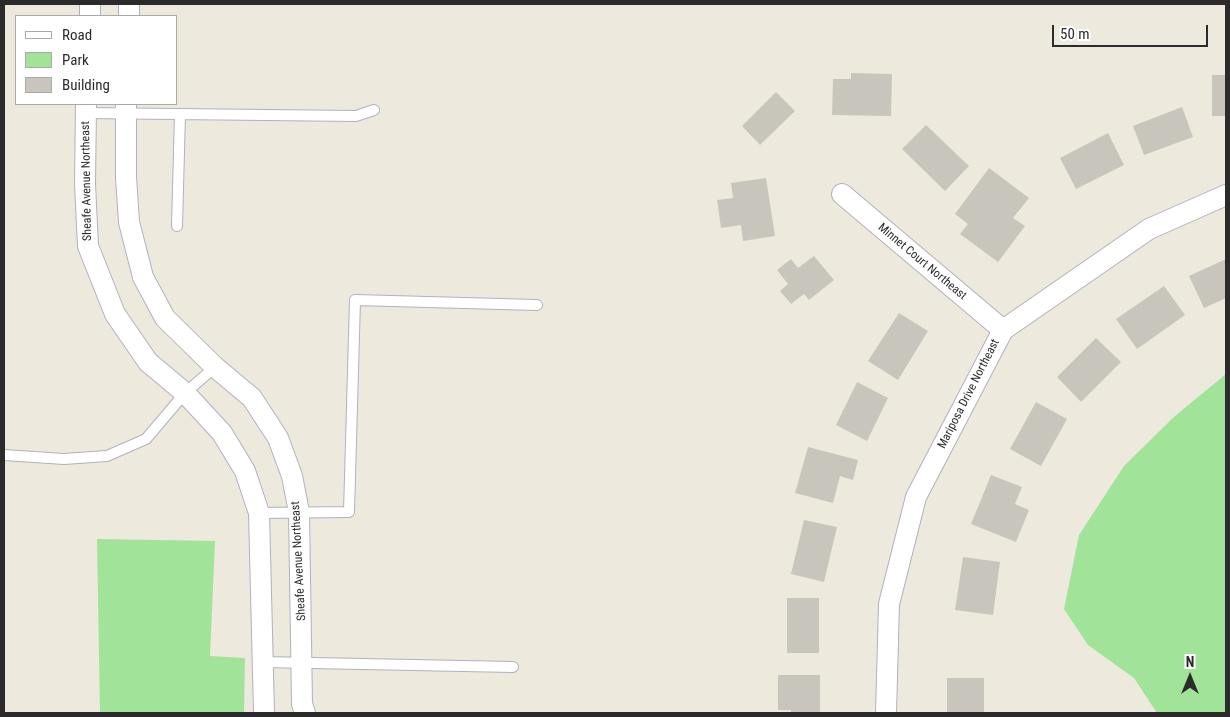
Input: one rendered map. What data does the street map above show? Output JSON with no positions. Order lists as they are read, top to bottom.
{
  "streets": {
    "street": ["Sheafe Avenue Northeast", "Minnet Court Northeast", "Mariposa Drive Northeast"]
  },
  "crossings": [
    ["Minnet Court Northeast", "Mariposa Drive Northeast"]
  ],
  "legend": ["Road", "Park", "Building"],
  "scale_bar": "50 m",
  "north": "top"
}
